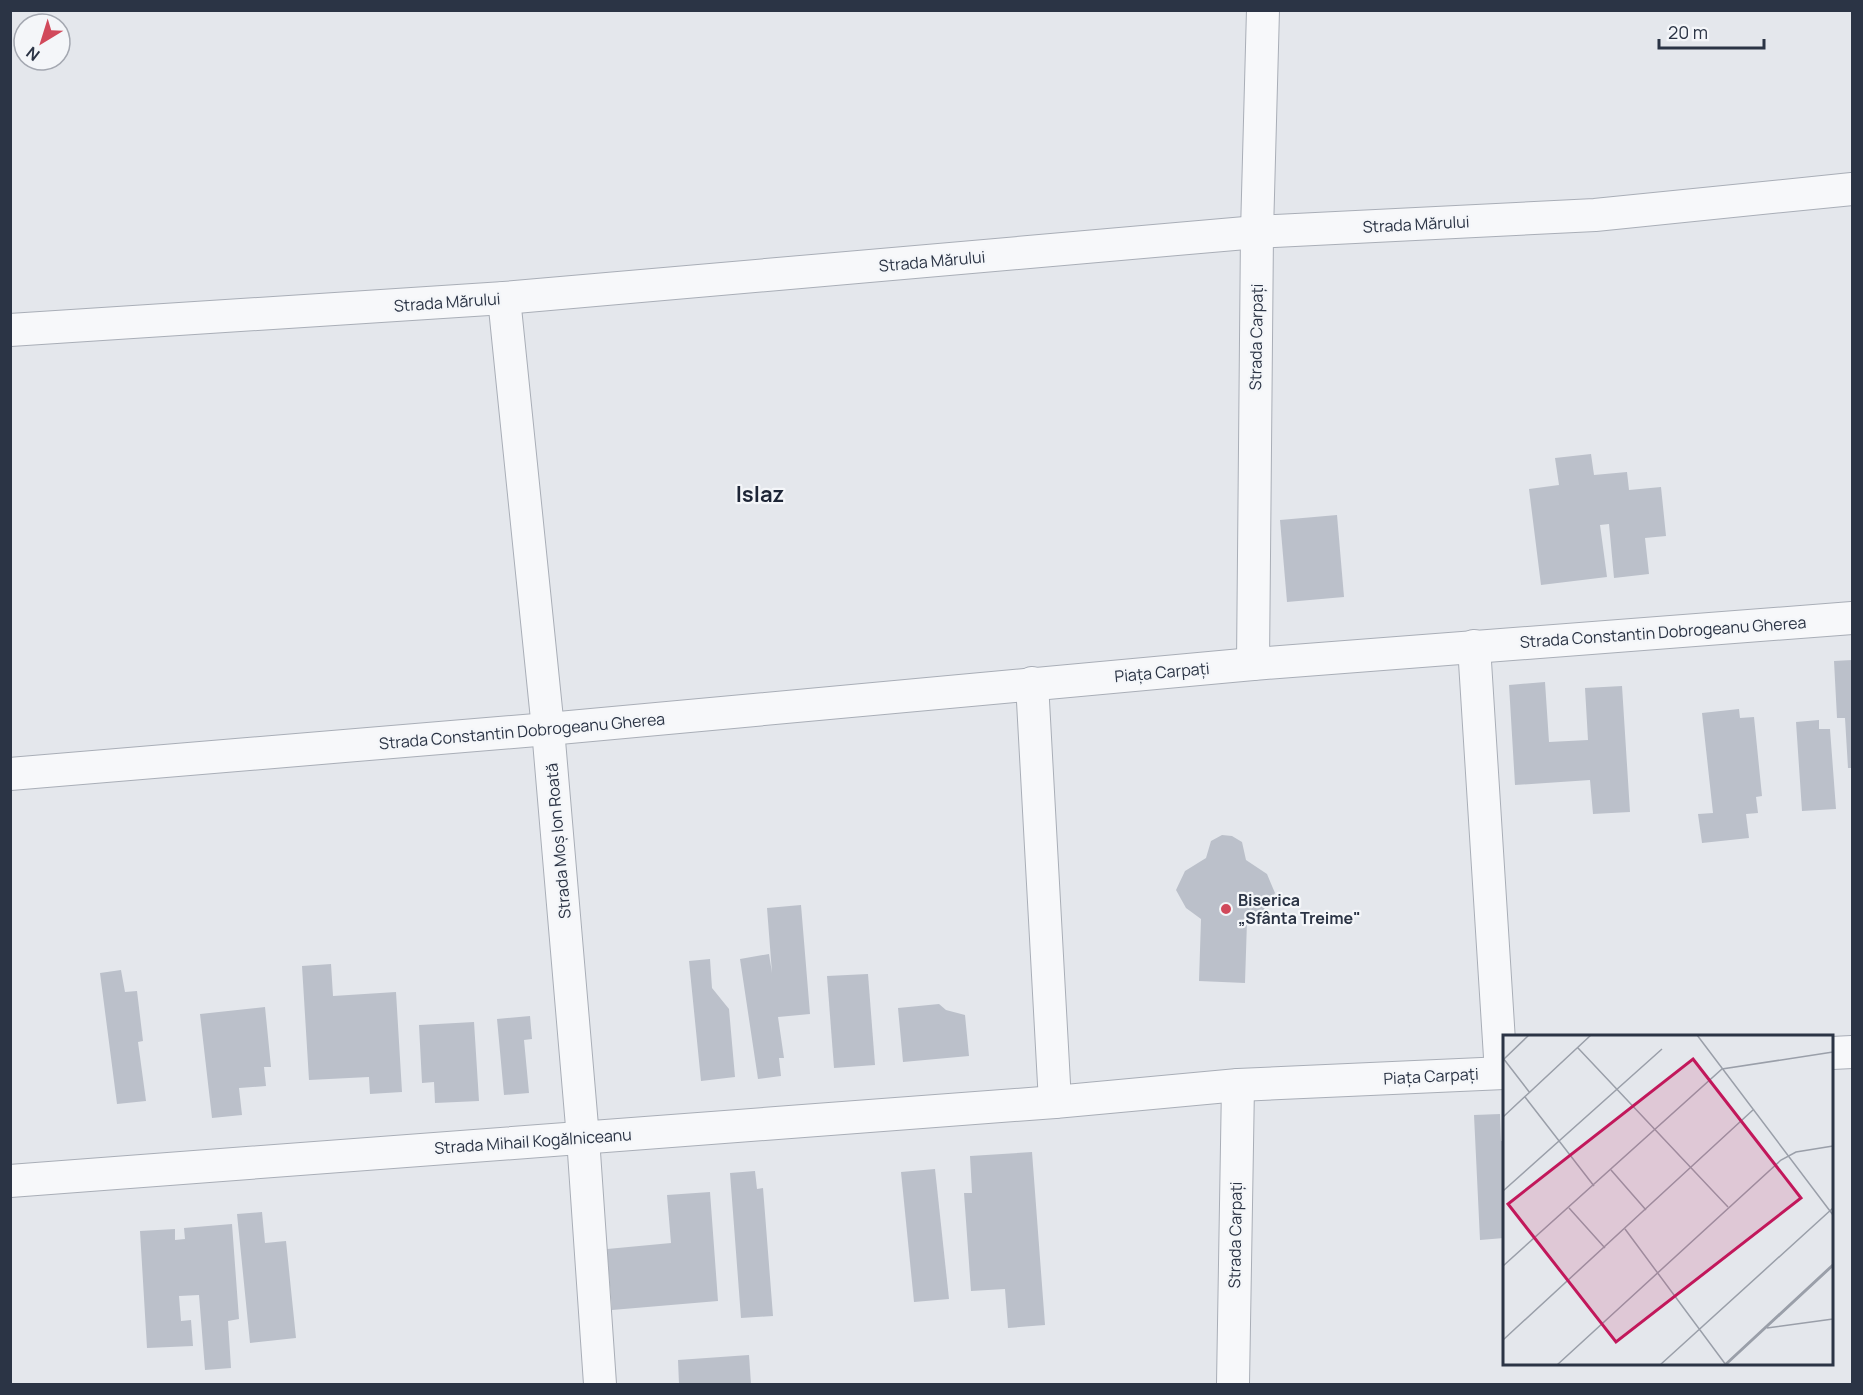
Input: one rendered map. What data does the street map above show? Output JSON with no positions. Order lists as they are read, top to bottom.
{
  "streets": {
    "street": [
      "Strada Mărului",
      "Strada Carpați",
      "Strada Constantin Dobrogeanu Gherea",
      "Piața Carpați",
      "Strada Moș Ion Roată",
      "Strada Mihail Kogălniceanu"
    ]
  },
  "crossings": [
    ["Strada Mărului", "Strada Carpați"],
    ["Strada Mărului", "Strada Moș Ion Roată"],
    ["Strada Carpați", "Piața Carpați"],
    ["Strada Constantin Dobrogeanu Gherea", "Piața Carpați"],
    ["Strada Constantin Dobrogeanu Gherea", "Strada Moș Ion Roată"],
    ["Piața Carpați", "Strada Mihail Kogălniceanu"],
    ["Strada Moș Ion Roată", "Strada Mihail Kogălniceanu"]
  ],
  "districts": ["Islaz"],
  "places": ["Biserica „Sfânta Treime\""],
  "scale_bar": "20 m",
  "north": "bottom left"
}
